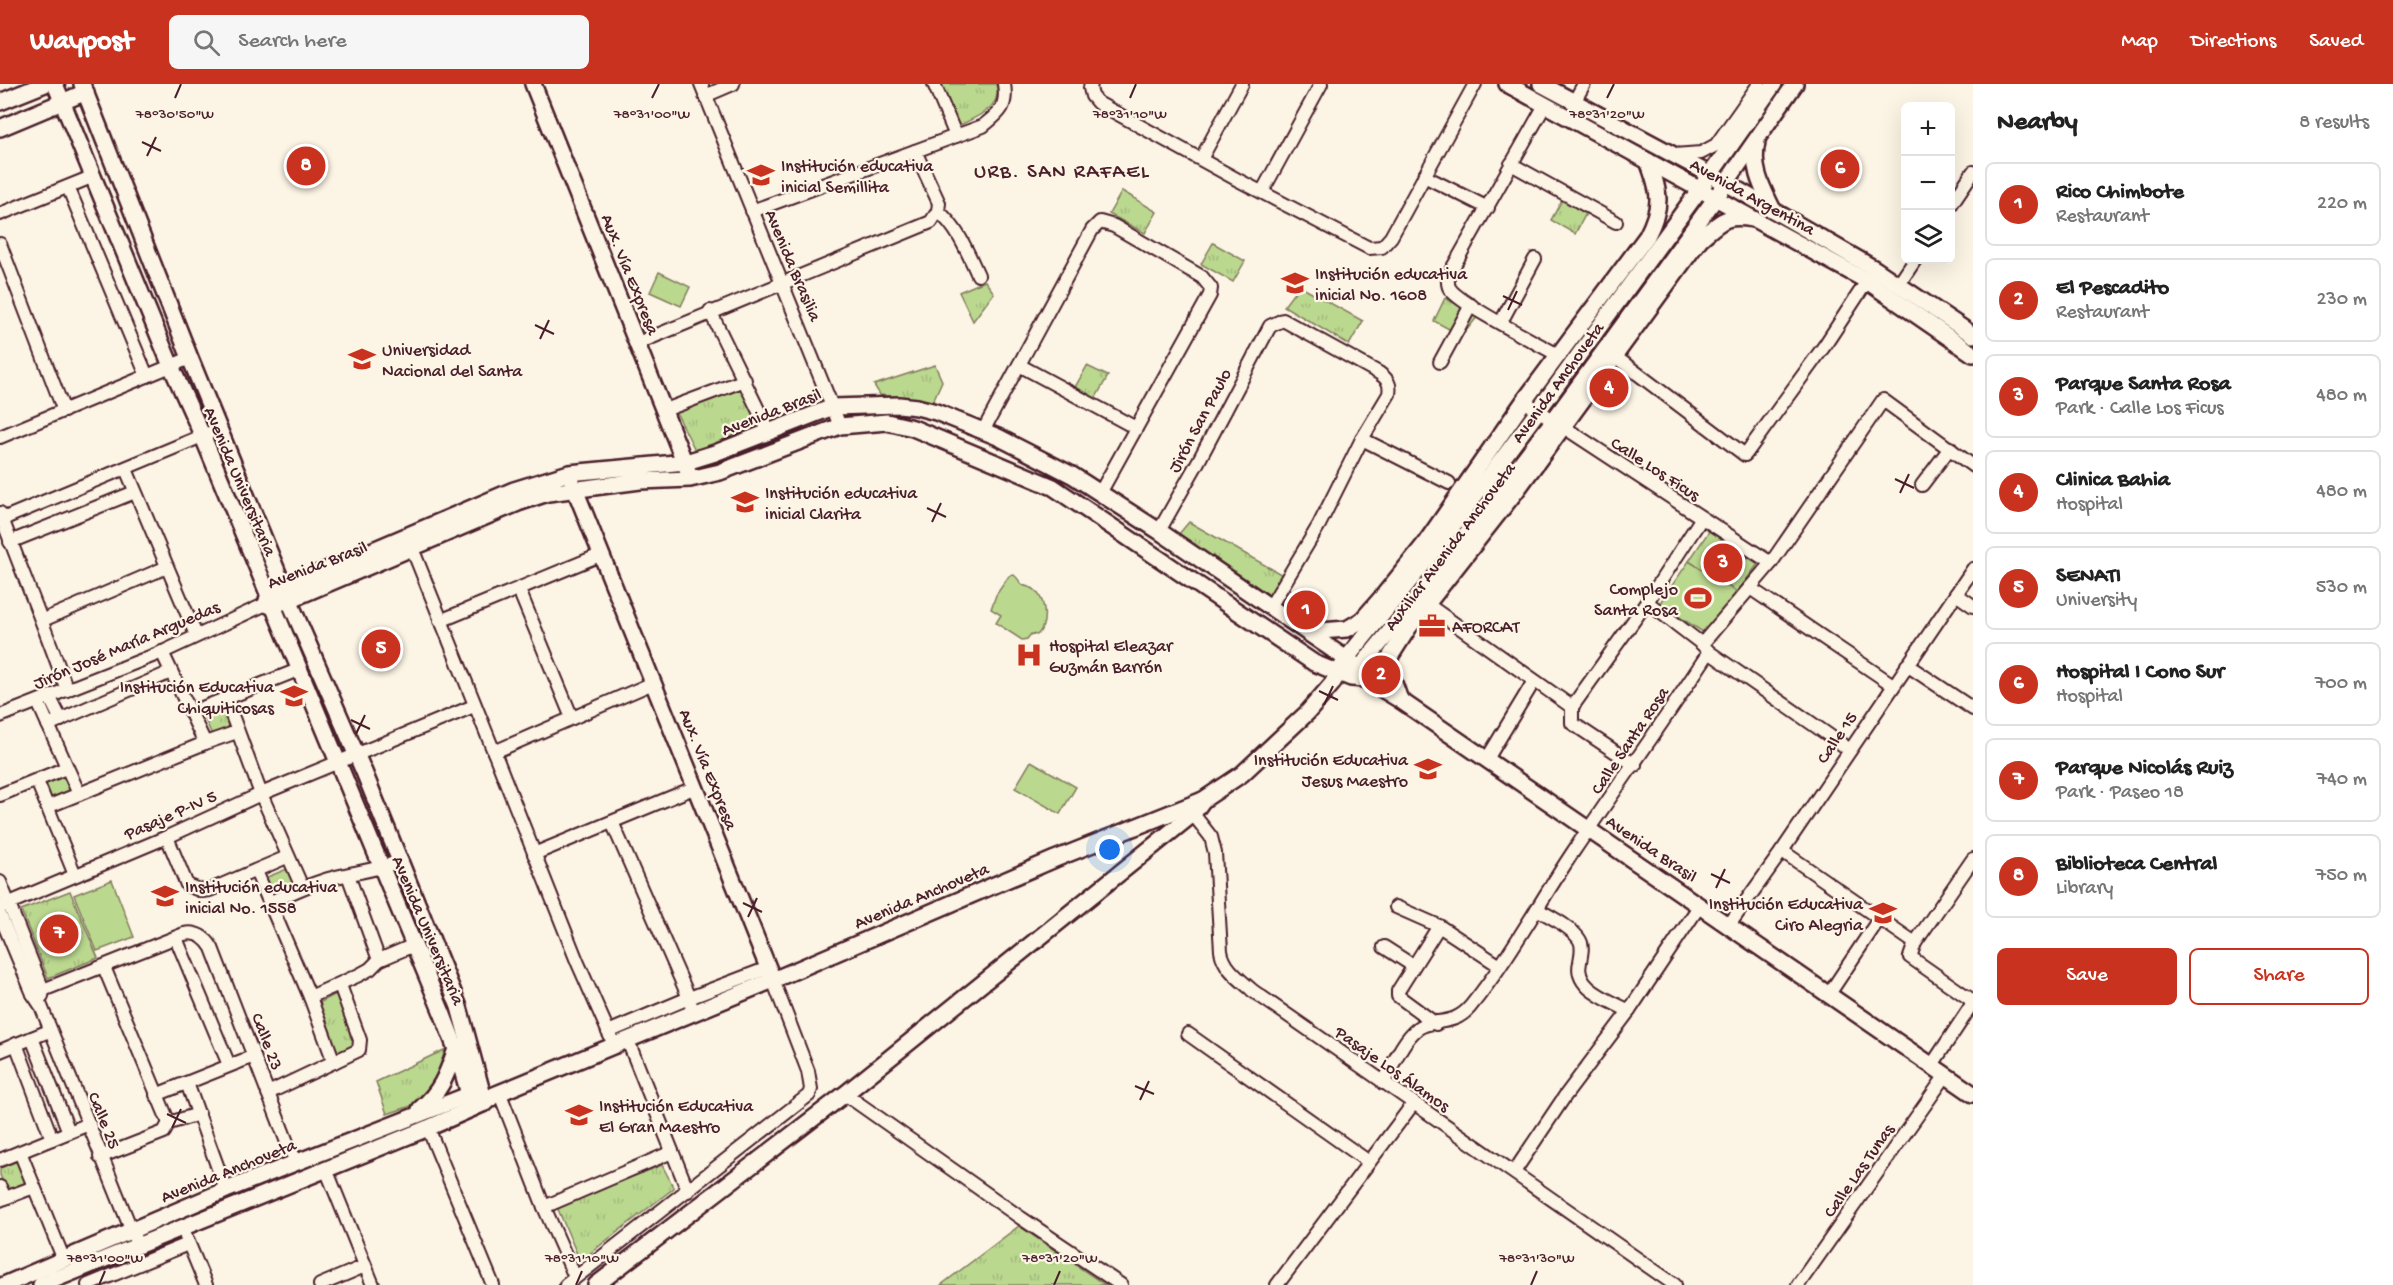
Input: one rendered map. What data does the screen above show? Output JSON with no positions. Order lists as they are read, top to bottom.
{
  "streets": {
    "main road": [
      "Avenida Argentina",
      "Aux. Vía Expresa",
      "Avenida Anchoveta",
      "Avenida Brasil",
      "Avenida Universitaria",
      "Auxiliar Avenida Anchoveta"
    ],
    "street": [
      "Avenida Brasilia",
      "Jirón San Paulo",
      "Calle Los Ficus",
      "Jirón José María Arguedas",
      "Calle 15",
      "Calle Santa Rosa",
      "Pasaje P-IV 5",
      "Calle 23",
      "Pasaje Los Álamos",
      "Calle 25",
      "Calle Las Tunas"
    ]
  },
  "crossings": [
    ["Avenida Argentina", "Avenida Anchoveta"],
    ["Avenida Argentina", "Auxiliar Avenida Anchoveta"],
    ["Avenida Brasilia", "Avenida Brasil"],
    ["Aux. Vía Expresa", "Avenida Anchoveta"],
    ["Aux. Vía Expresa", "Avenida Brasil"],
    ["Avenida Anchoveta", "Avenida Brasil"],
    ["Avenida Anchoveta", "Calle Los Ficus"],
    ["Avenida Anchoveta", "Avenida Universitaria"],
    ["Avenida Anchoveta", "Auxiliar Avenida Anchoveta"],
    ["Avenida Anchoveta", "Calle 23"],
    ["Avenida Anchoveta", "Calle 25"],
    ["Avenida Brasil", "Jirón San Paulo"],
    ["Avenida Brasil", "Avenida Universitaria"],
    ["Avenida Brasil", "Auxiliar Avenida Anchoveta"],
    ["Avenida Brasil", "Jirón José María Arguedas"],
    ["Avenida Brasil", "Calle 15"],
    ["Avenida Brasil", "Calle Santa Rosa"],
    ["Avenida Brasil", "Calle Las Tunas"],
    ["Calle Los Ficus", "Auxiliar Avenida Anchoveta"],
    ["Calle Los Ficus", "Calle Santa Rosa"],
    ["Avenida Universitaria", "Jirón José María Arguedas"],
    ["Avenida Universitaria", "Pasaje P-IV 5"],
    ["Calle Santa Rosa", "Pasaje Los Álamos"]
  ],
  "districts": ["URB. SAN RAFAEL"],
  "places": {
    "school or university": [
      "Institución educativa inicial Semillita",
      "Institución educativa inicial No. 1608",
      "Universidad Nacional del Santa",
      "Institución educativa inicial Clarita",
      "Institución Educativa Chiquiticosas",
      "Institución Educativa Jesus Maestro",
      "Institución educativa inicial No. 1558",
      "Institución Educativa Ciro Alegria",
      "Institución Educativa El Gran Maestro"
    ],
    "sports": ["Complejo Santa Rosa"],
    "office": ["AFORCAT"],
    "hospital": ["Hospital Eleazar Guzmán Barrón"]
  },
  "page": {
    "header": "Waypost",
    "search": "Search here",
    "nav": ["Map", "Directions", "Saved"],
    "heading": ["Nearby", "8 results"],
    "map_buttons": ["+", "−"],
    "pins": [
      "8",
      "6",
      "4",
      "3",
      "1",
      "5",
      "2",
      "7"
    ],
    "list": [
      {
        "mark": "1",
        "name": "Rico Chimbote",
        "note": "Restaurant",
        "value": "220 m"
      },
      {
        "mark": "2",
        "name": "El Pescadito",
        "note": "Restaurant",
        "value": "230 m"
      },
      {
        "mark": "3",
        "name": "Parque Santa Rosa",
        "note": "Park · Calle Los Ficus",
        "value": "480 m"
      },
      {
        "mark": "4",
        "name": "Clinica Bahia",
        "note": "Hospital",
        "value": "480 m"
      },
      {
        "mark": "5",
        "name": "SENATI",
        "note": "University",
        "value": "530 m"
      },
      {
        "mark": "6",
        "name": "Hospital I Cono Sur",
        "note": "Hospital",
        "value": "700 m"
      },
      {
        "mark": "7",
        "name": "Parque Nicolás Ruiz",
        "note": "Park · Paseo 18",
        "value": "740 m"
      },
      {
        "mark": "8",
        "name": "Biblioteca Central",
        "note": "Library",
        "value": "750 m"
      }
    ],
    "buttons": ["Save", "Share"]
  },
  "coordinates": [
    "78°30'50\"W",
    "78°31'00\"W",
    "78°31'10\"W",
    "78°31'20\"W",
    "78°31'30\"W"
  ]
}
